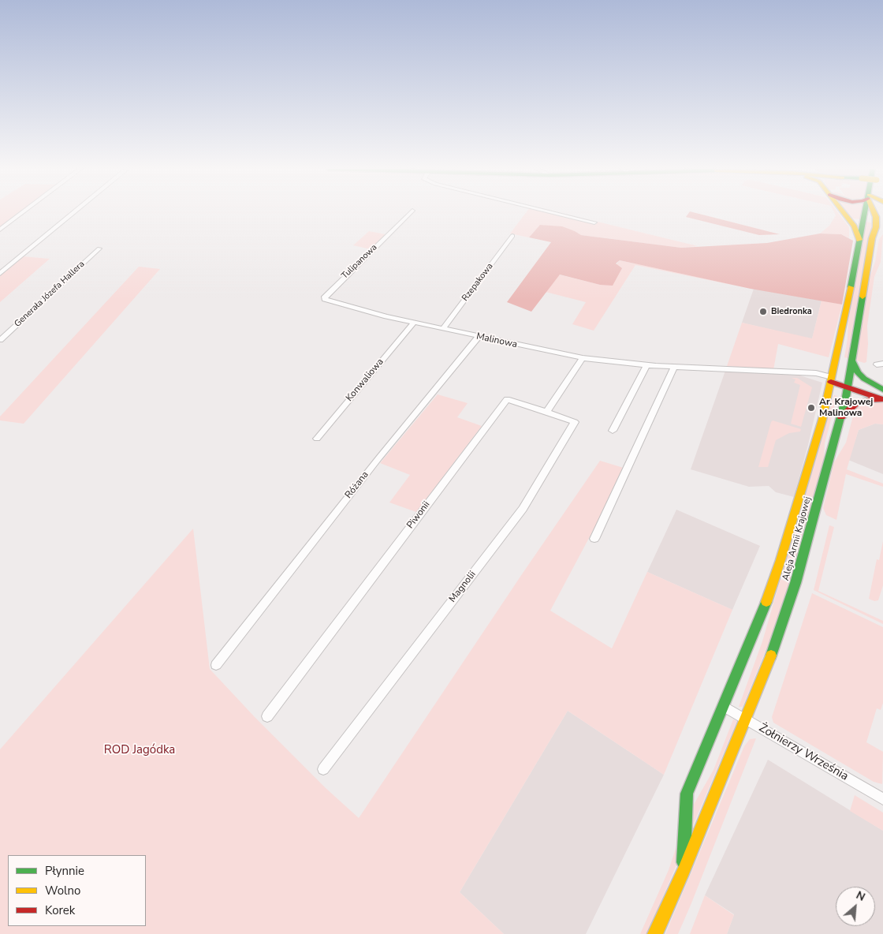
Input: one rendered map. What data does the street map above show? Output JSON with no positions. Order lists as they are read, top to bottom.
{
  "streets": {
    "main road": ["Aleja Armii Krajowej"],
    "street": [
      "Tulipanowa",
      "Rzepakowa",
      "Generała Józefa Hallera",
      "Malinowa",
      "Konwaliowa",
      "Różana",
      "Piwonii",
      "Magnolii",
      "Żołnierzy Września"
    ]
  },
  "crossings": [
    ["Tulipanowa", "Malinowa"],
    ["Rzepakowa", "Malinowa"],
    ["Malinowa", "Konwaliowa"],
    ["Malinowa", "Różana"],
    ["Malinowa", "Aleja Armii Krajowej"],
    ["Piwonii", "Magnolii"],
    ["Aleja Armii Krajowej", "Żołnierzy Września"]
  ],
  "parks": ["ROD Jagódka"],
  "places": ["Biedronka", "Ar. Krajowej Malinowa"],
  "legend": ["Płynnie", "Wolno", "Korek"],
  "north": "top right"
}
